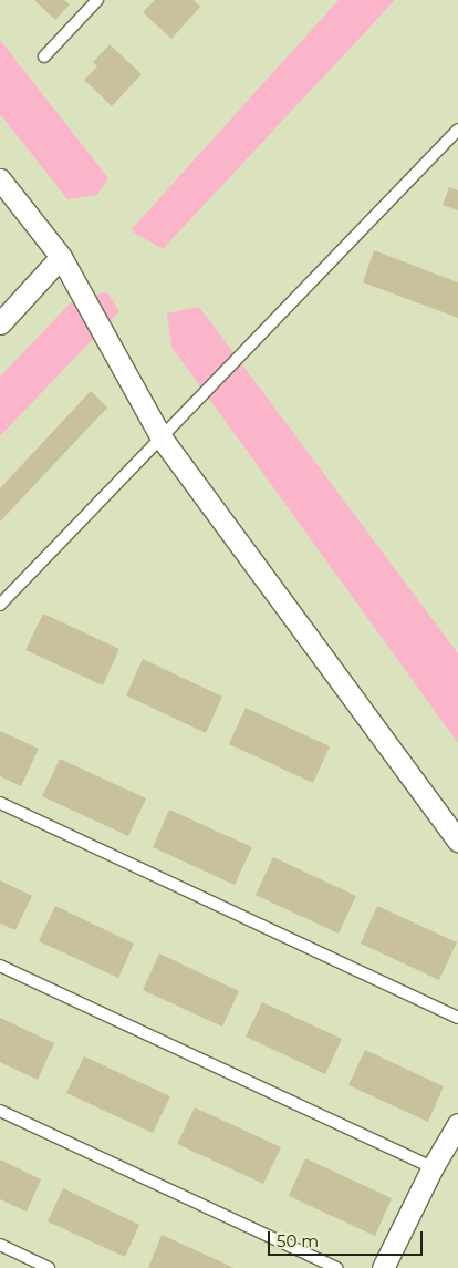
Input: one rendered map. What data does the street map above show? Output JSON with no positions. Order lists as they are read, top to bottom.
{
  "scale_bar": "50 m"
}
